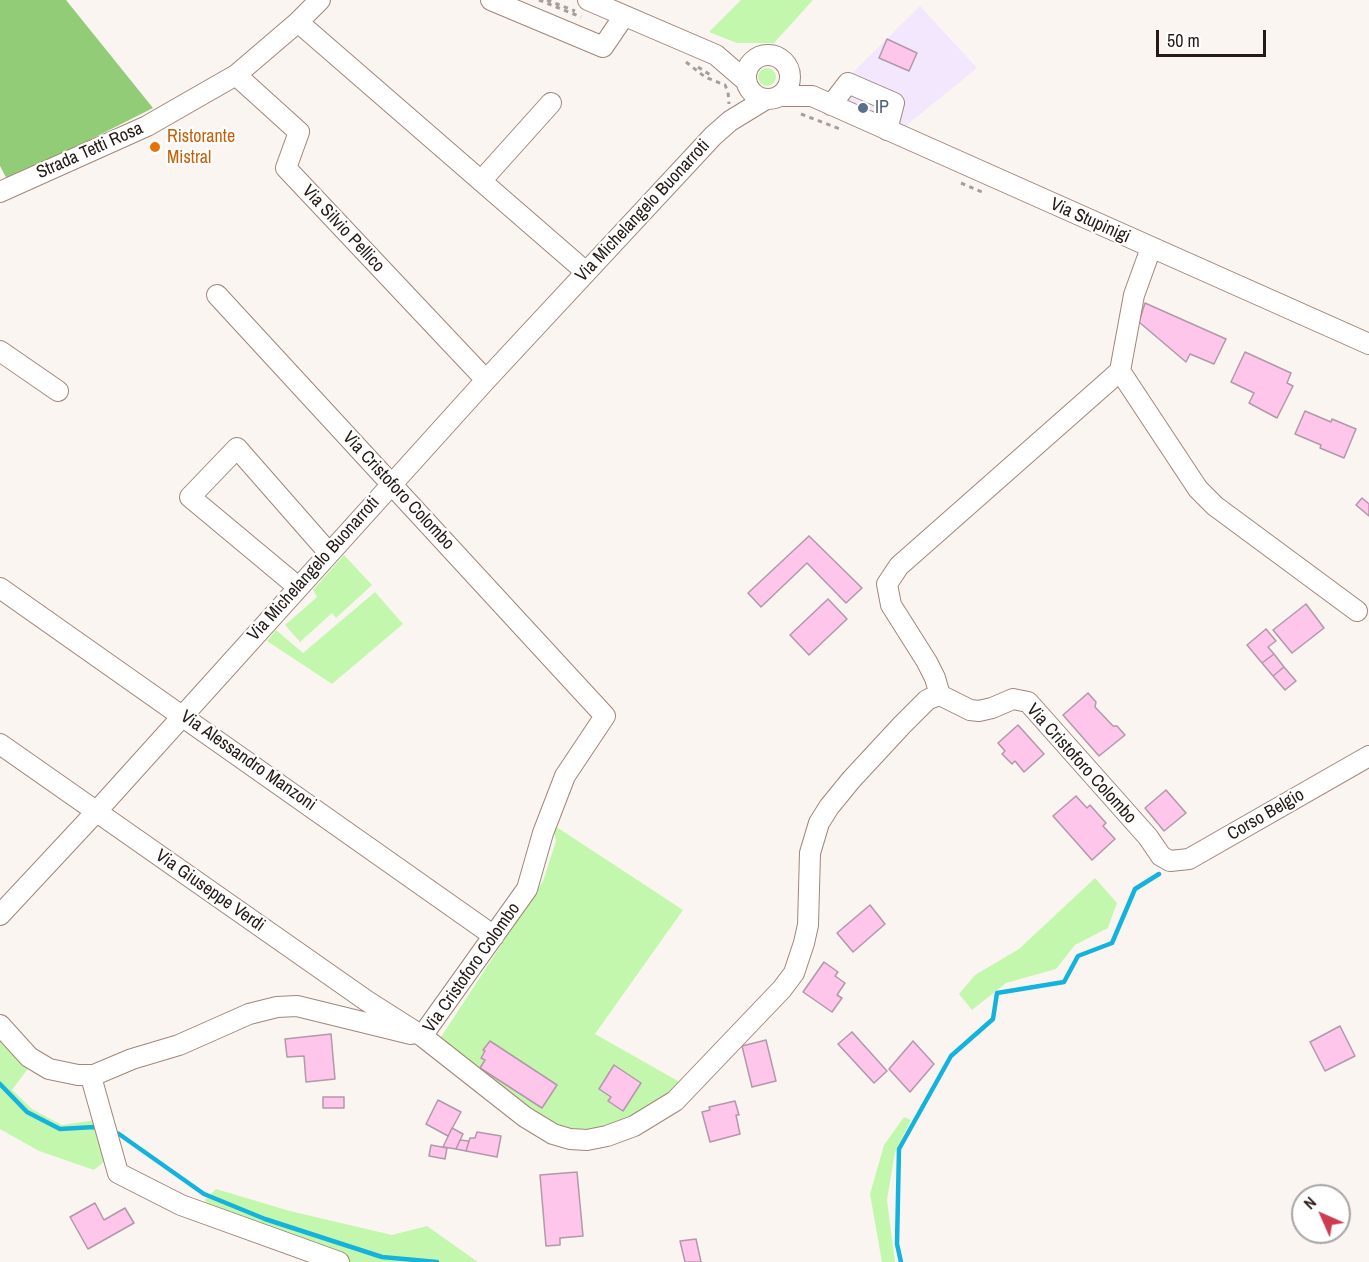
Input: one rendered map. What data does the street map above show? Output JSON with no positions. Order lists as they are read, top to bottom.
{
  "streets": {
    "street": [
      "Strada Tetti Rosa",
      "Via Michelangelo Buonarroti",
      "Via Stupinigi",
      "Via Silvio Pellico",
      "Via Cristoforo Colombo",
      "Via Alessandro Manzoni",
      "Corso Belgio",
      "Via Giuseppe Verdi"
    ]
  },
  "crossings": [
    ["Strada Tetti Rosa", "Via Silvio Pellico"],
    ["Via Michelangelo Buonarroti", "Via Stupinigi"],
    ["Via Michelangelo Buonarroti", "Via Silvio Pellico"],
    ["Via Michelangelo Buonarroti", "Via Cristoforo Colombo"],
    ["Via Michelangelo Buonarroti", "Via Alessandro Manzoni"],
    ["Via Michelangelo Buonarroti", "Via Giuseppe Verdi"],
    ["Via Cristoforo Colombo", "Via Alessandro Manzoni"],
    ["Via Cristoforo Colombo", "Corso Belgio"],
    ["Via Cristoforo Colombo", "Via Giuseppe Verdi"]
  ],
  "places": ["IP", "Ristorante Mistral"],
  "scale_bar": "50 m",
  "north": "top left"
}
